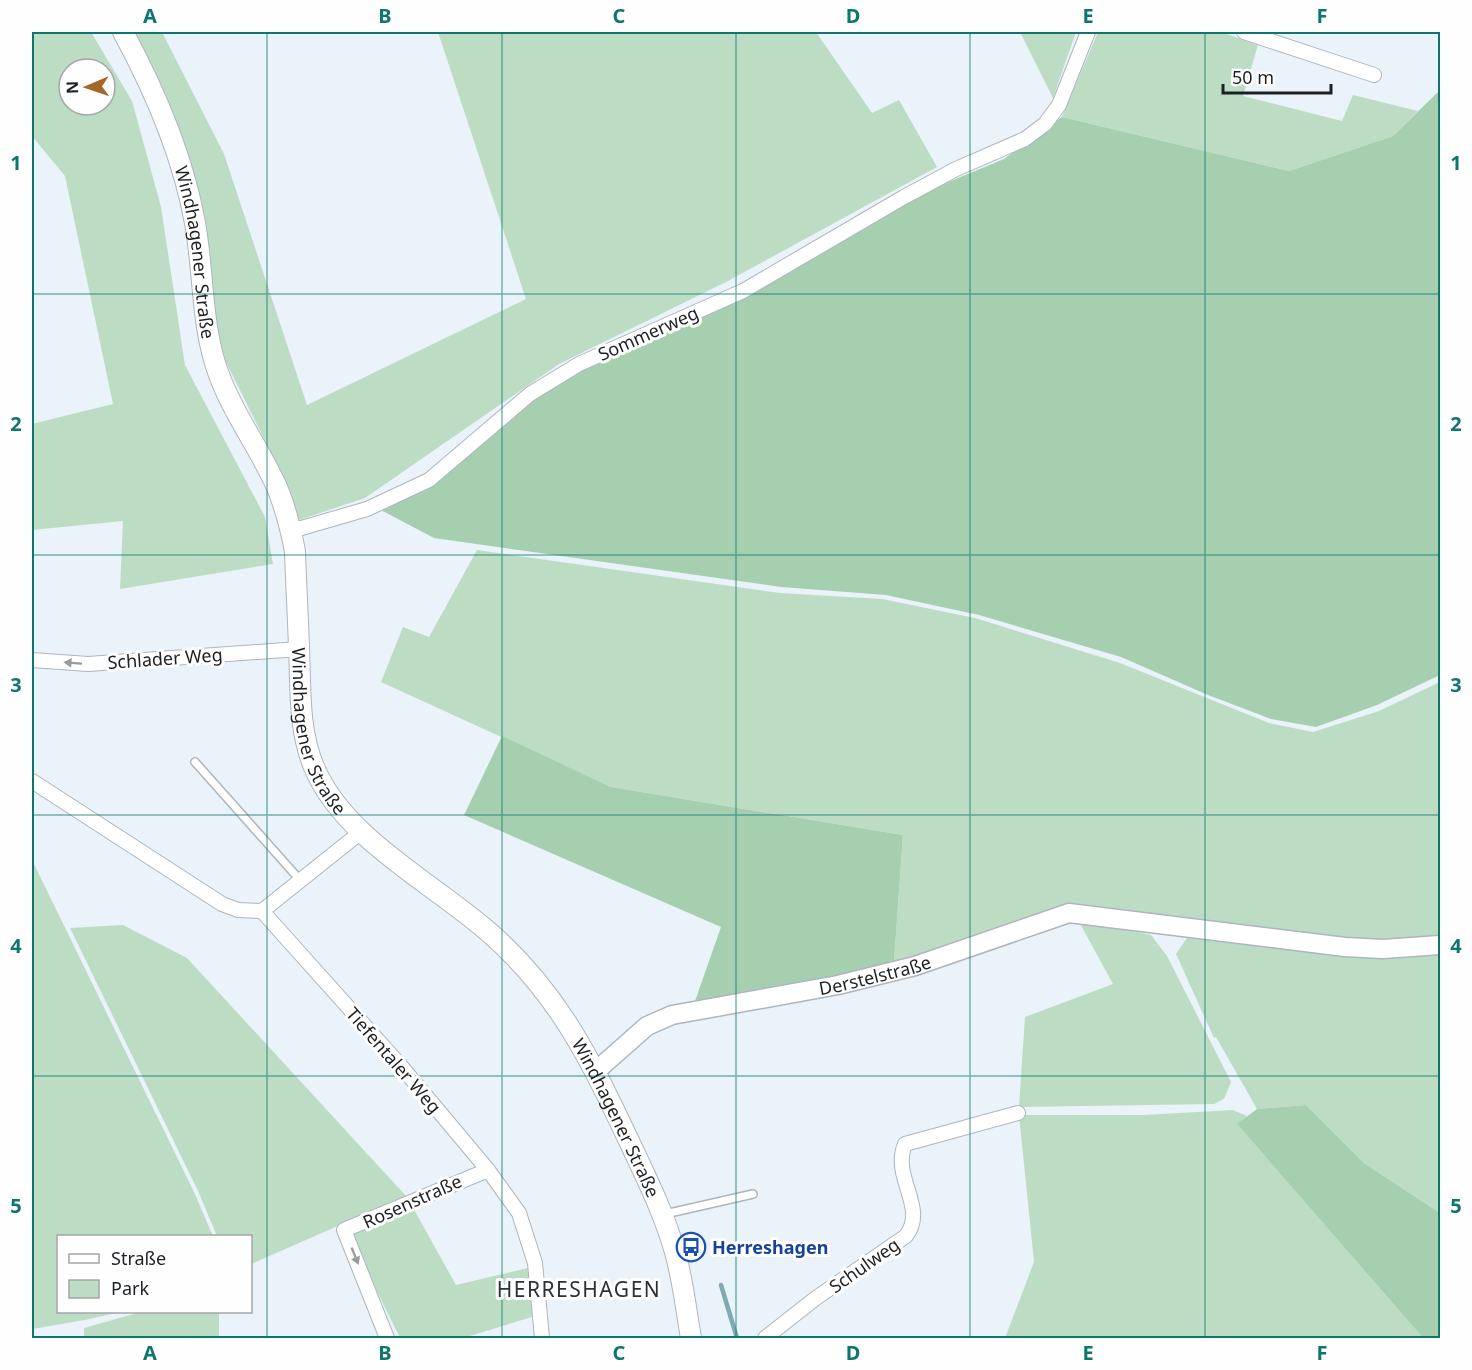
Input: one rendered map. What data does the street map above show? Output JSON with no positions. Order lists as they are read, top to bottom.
{
  "streets": {
    "main road": ["Windhagener Straße"],
    "street": [
      "Sommerweg",
      "Schlader Weg",
      "Derstelstraße",
      "Tiefentaler Weg",
      "Rosenstraße",
      "Schulweg"
    ]
  },
  "crossings": [
    ["Windhagener Straße", "Sommerweg"],
    ["Windhagener Straße", "Schlader Weg"],
    ["Windhagener Straße", "Derstelstraße"],
    ["Tiefentaler Weg", "Rosenstraße"]
  ],
  "one_way": ["Schlader Weg"],
  "districts": ["HERRESHAGEN"],
  "places": {
    "bus stop": ["Herreshagen"]
  },
  "legend": ["Straße", "Park"],
  "scale_bar": "50 m",
  "north": "left",
  "grid": {
    "columns": [
      "A",
      "B",
      "C",
      "D",
      "E",
      "F"
    ],
    "rows": [
      "1",
      "2",
      "3",
      "4",
      "5"
    ]
  }
}
